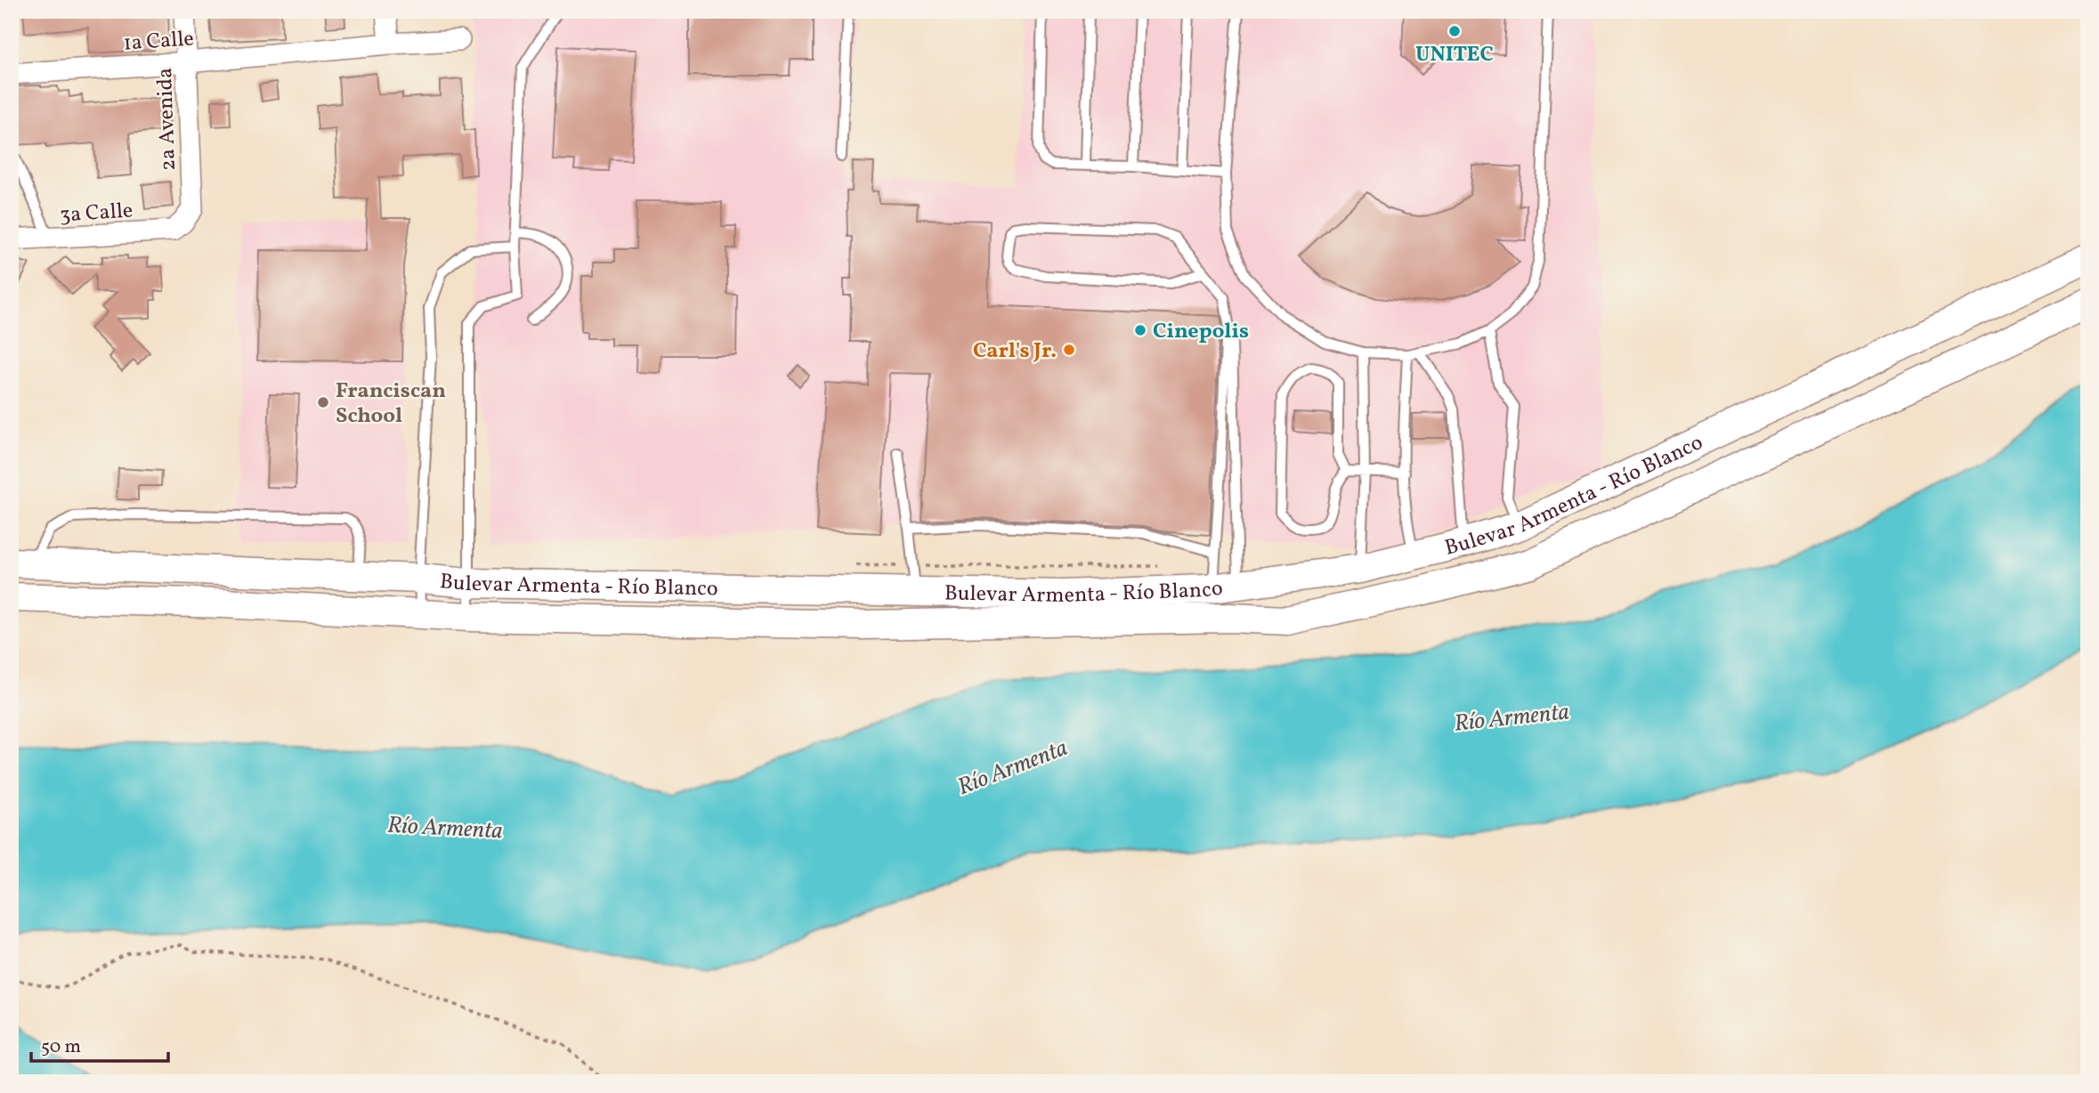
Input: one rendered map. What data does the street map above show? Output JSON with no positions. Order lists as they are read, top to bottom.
{
  "streets": {
    "main road": ["Bulevar Armenta - Río Blanco"],
    "street": ["1a Calle", "2a Avenida", "3a Calle"]
  },
  "crossings": [
    ["1a Calle", "2a Avenida"],
    ["2a Avenida", "3a Calle"]
  ],
  "water": ["Río Armenta"],
  "places": [
    "UNITEC",
    "Cinepolis",
    "Carl's Jr.",
    "Franciscan School"
  ],
  "scale_bar": "50 m"
}
